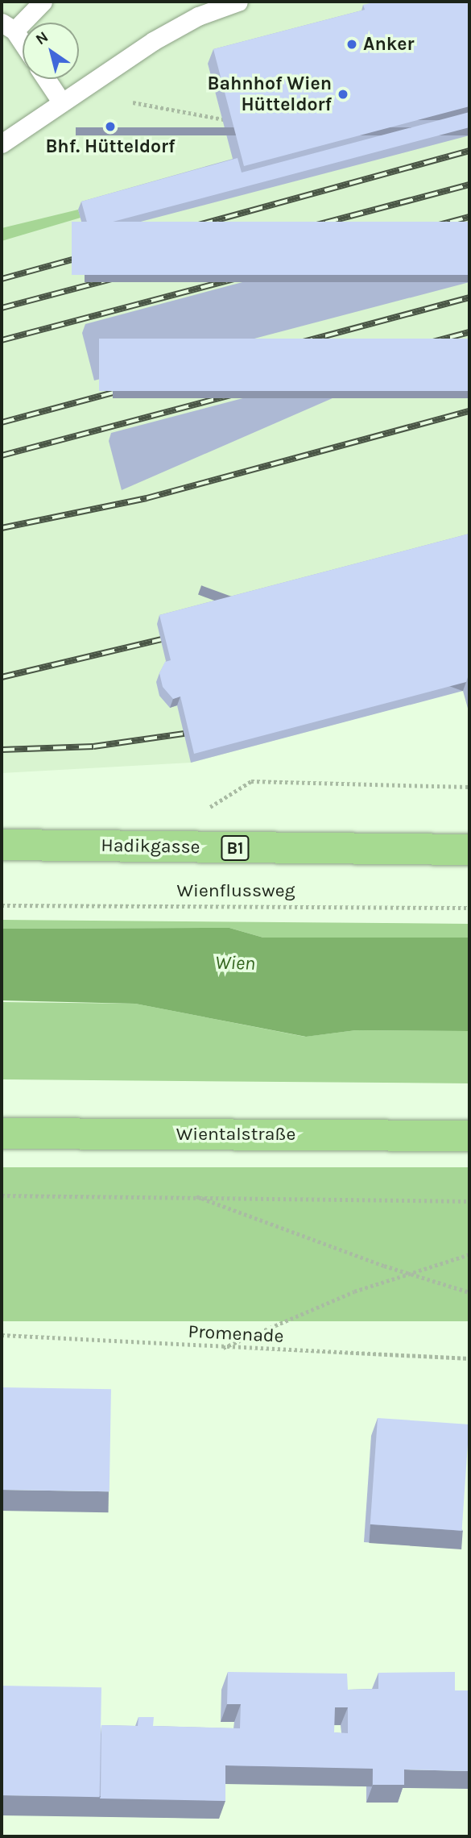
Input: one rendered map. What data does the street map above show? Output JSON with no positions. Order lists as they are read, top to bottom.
{
  "streets": {
    "main road": ["Hadikgasse", "B1", "Wientalstraße"],
    "path": ["Wienflussweg", "Promenade"]
  },
  "water": ["Wien"],
  "places": ["Anker", "Bahnhof Wien Hütteldorf", "Bhf. Hütteldorf"],
  "north": "top left"
}
